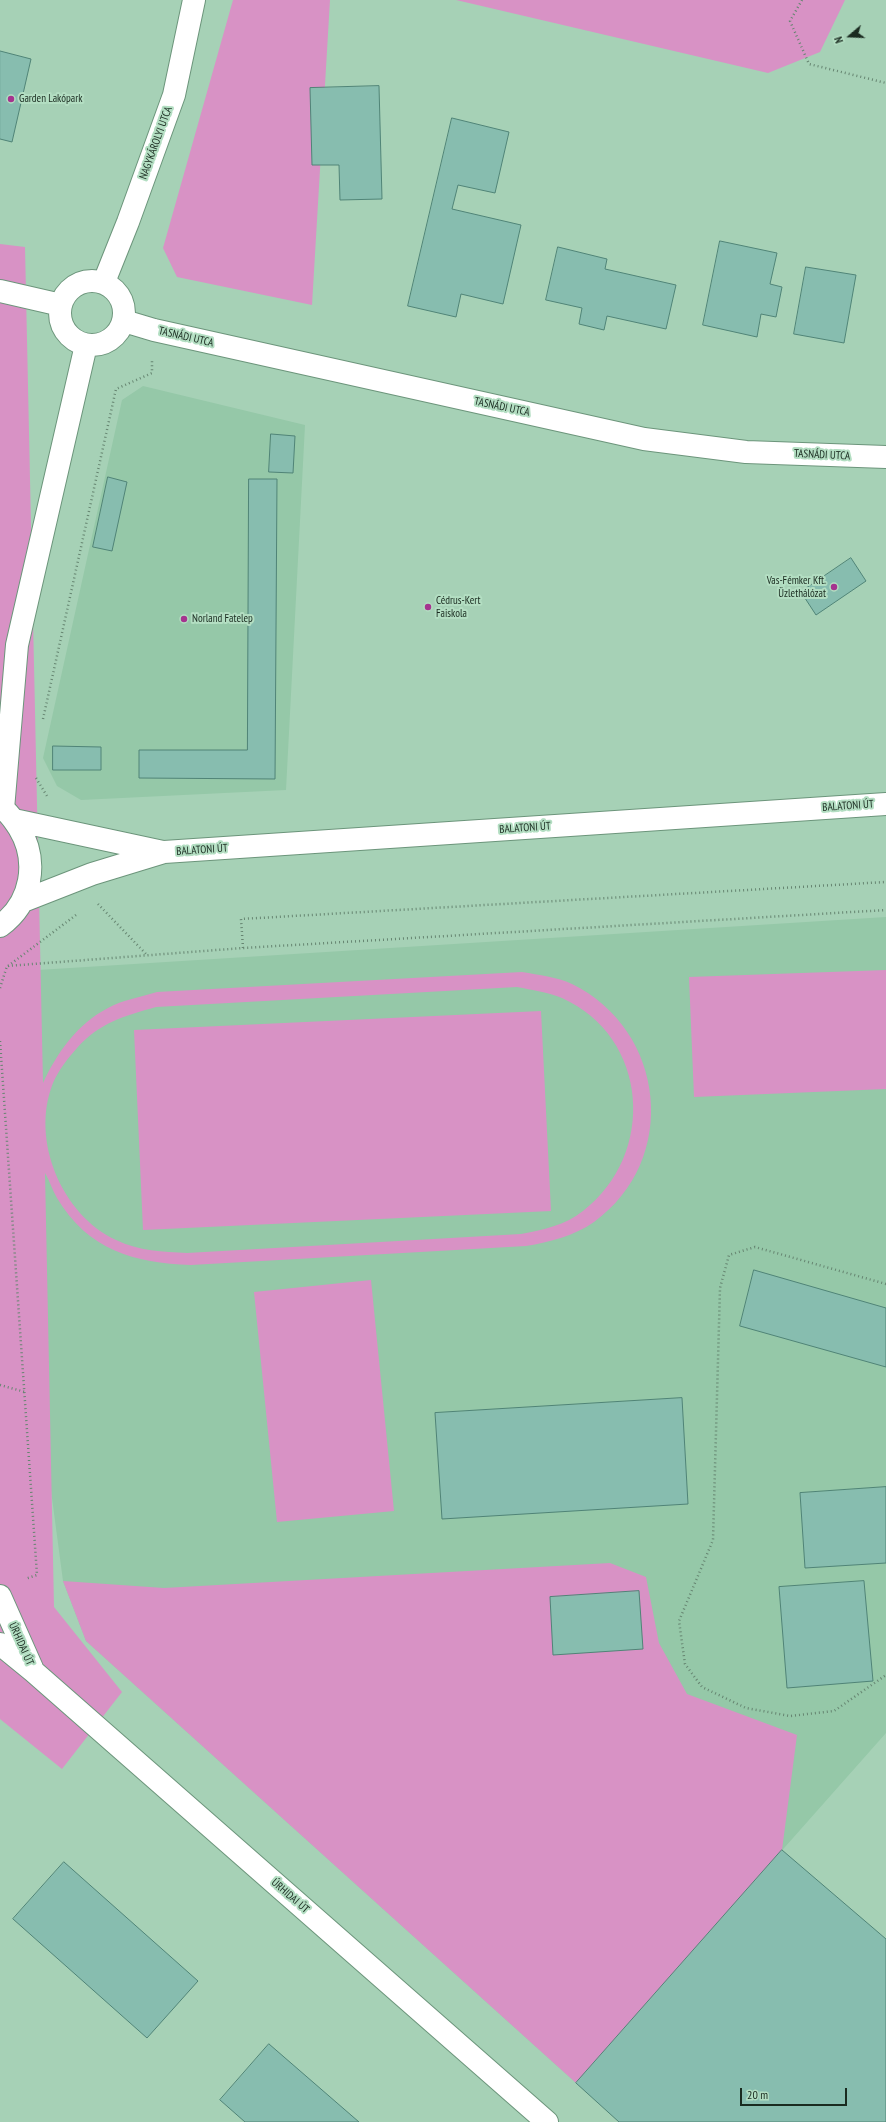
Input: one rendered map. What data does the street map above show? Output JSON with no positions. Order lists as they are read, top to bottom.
{
  "streets": {
    "main road": [
      "NAGYKÁROLYI UTCA",
      "TASNÁDI UTCA",
      "BALATONI ÚT",
      "ÚRHIDAI ÚT"
    ]
  },
  "crossings": [
    ["NAGYKÁROLYI UTCA", "TASNÁDI UTCA"]
  ],
  "places": [
    "Garden Lakópark",
    "Vas-Fémker Kft. Üzlethálózat",
    "Cédrus-Kert Faiskola",
    "Norland Fatelep"
  ],
  "scale_bar": "20 m",
  "north": "left"
}
